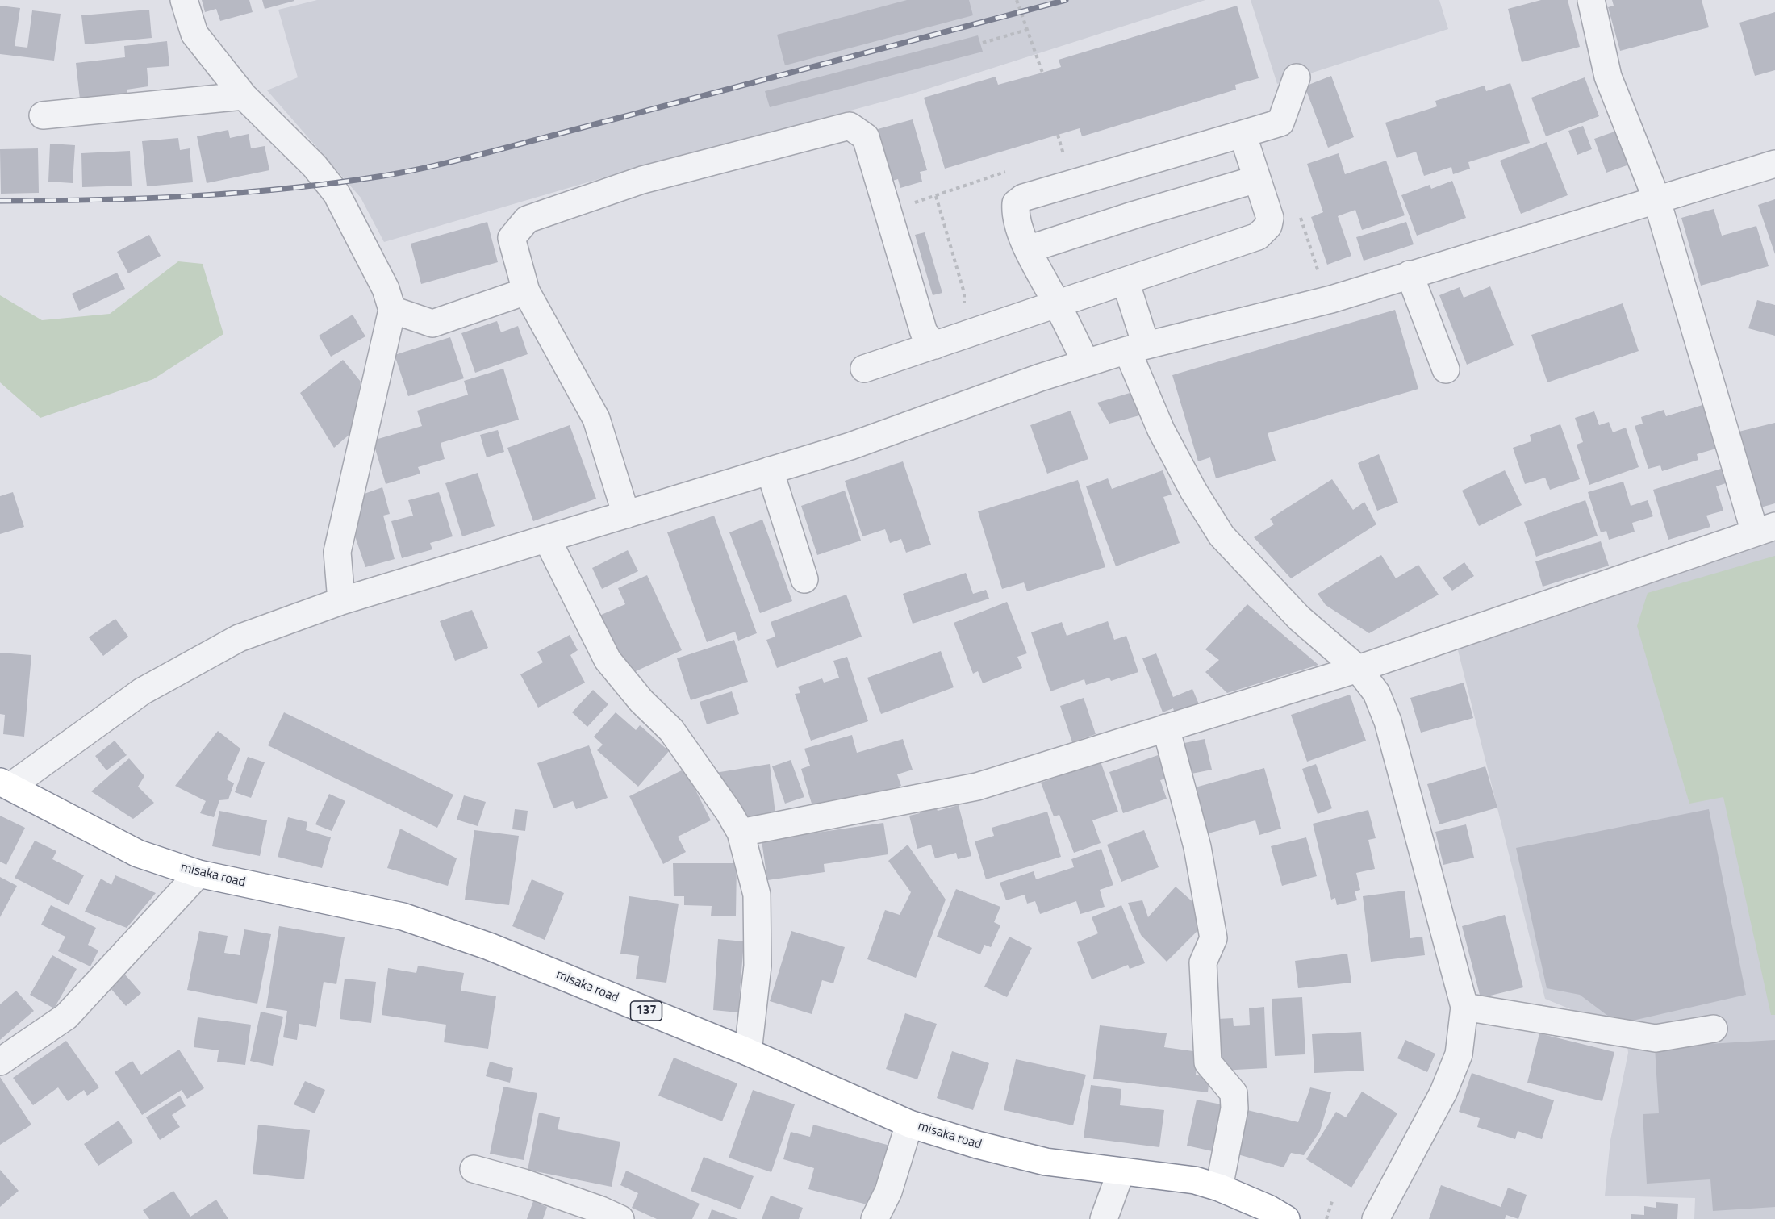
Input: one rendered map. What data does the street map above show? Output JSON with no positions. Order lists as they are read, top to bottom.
{
  "streets": {
    "highway": ["misaka road", "137"]
  }
}
